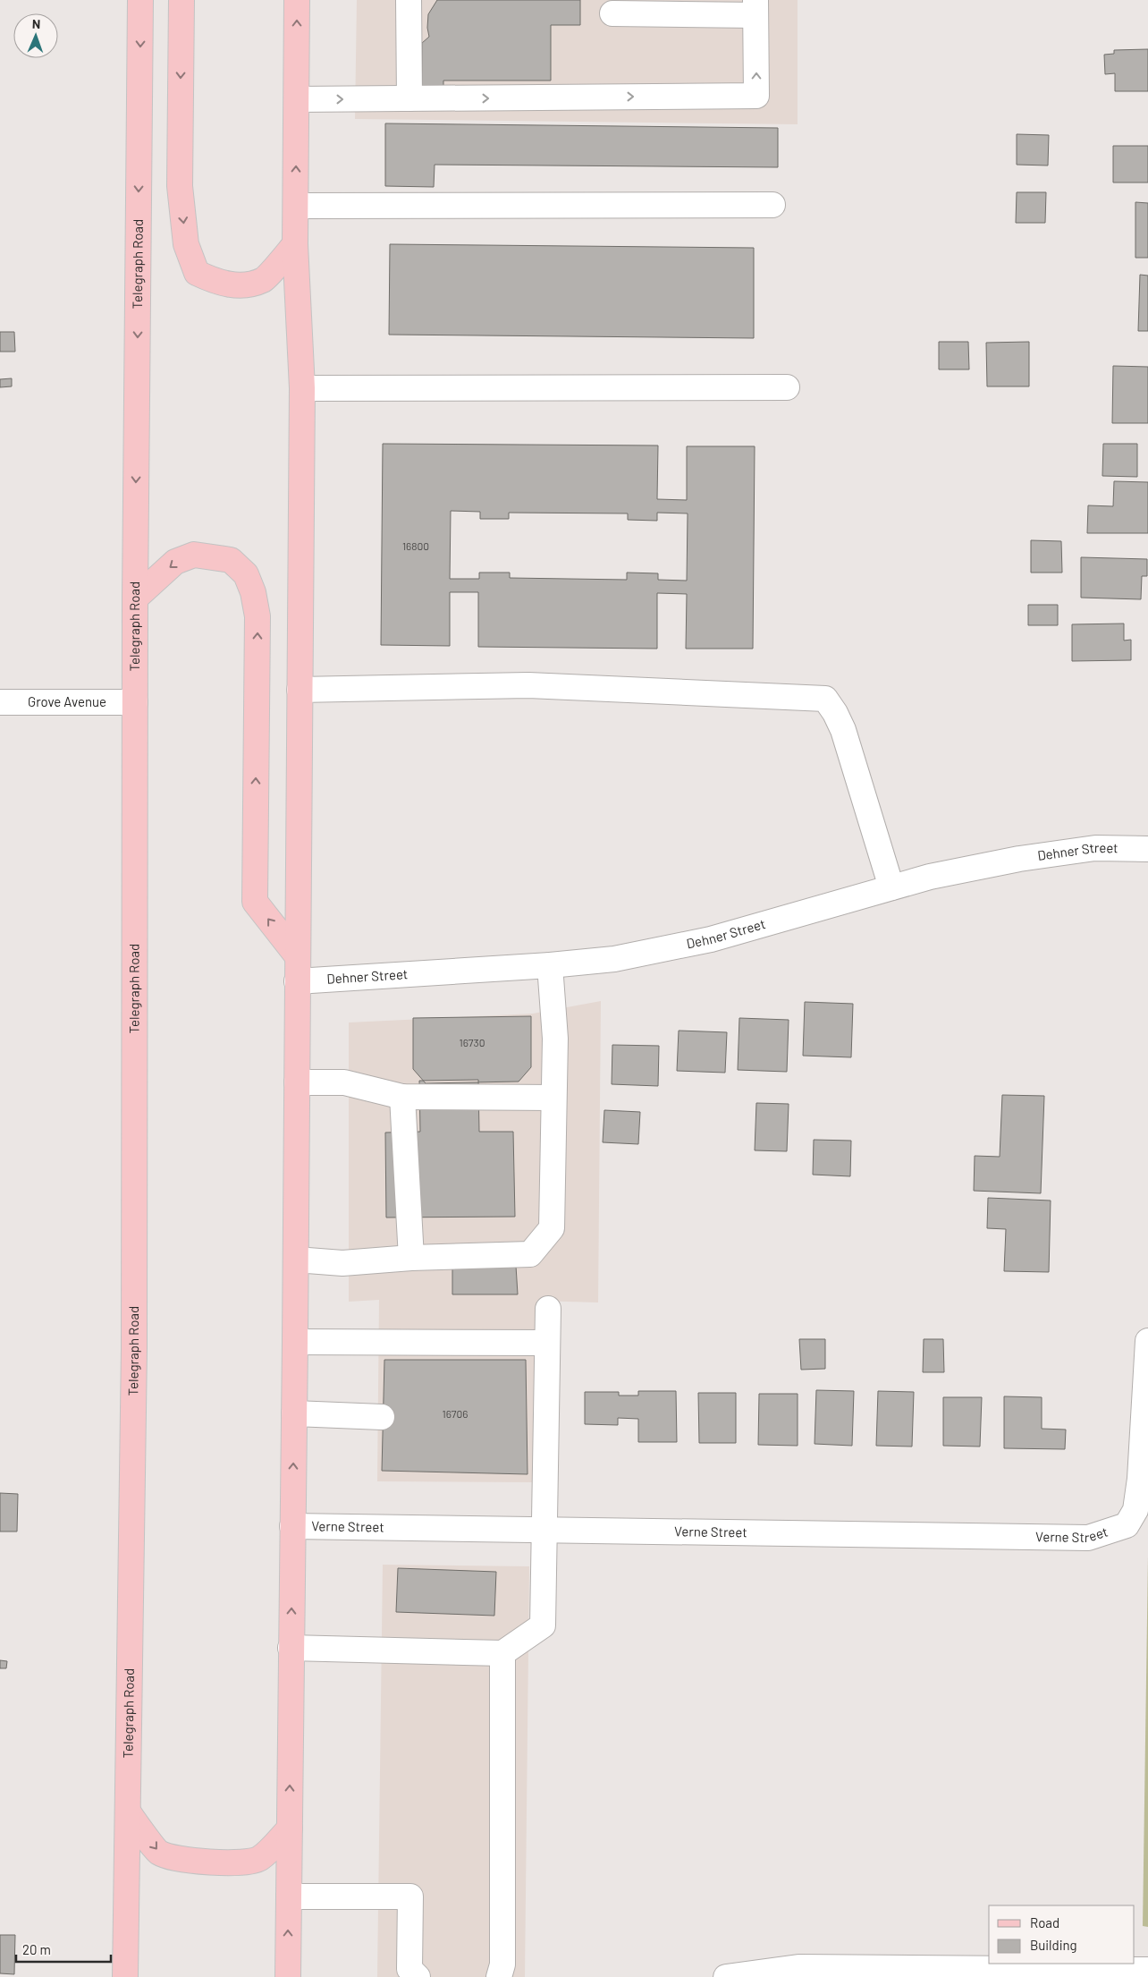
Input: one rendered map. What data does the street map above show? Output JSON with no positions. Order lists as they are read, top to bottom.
{
  "streets": {
    "main road": ["Telegraph Road"],
    "street": ["Grove Avenue", "Dehner Street", "Verne Street"]
  },
  "crossings": [
    ["Telegraph Road", "Grove Avenue"]
  ],
  "house_numbers": ["16800", "16730", "16706"],
  "legend": ["Road", "Building"],
  "scale_bar": "20 m",
  "north": "top"
}
